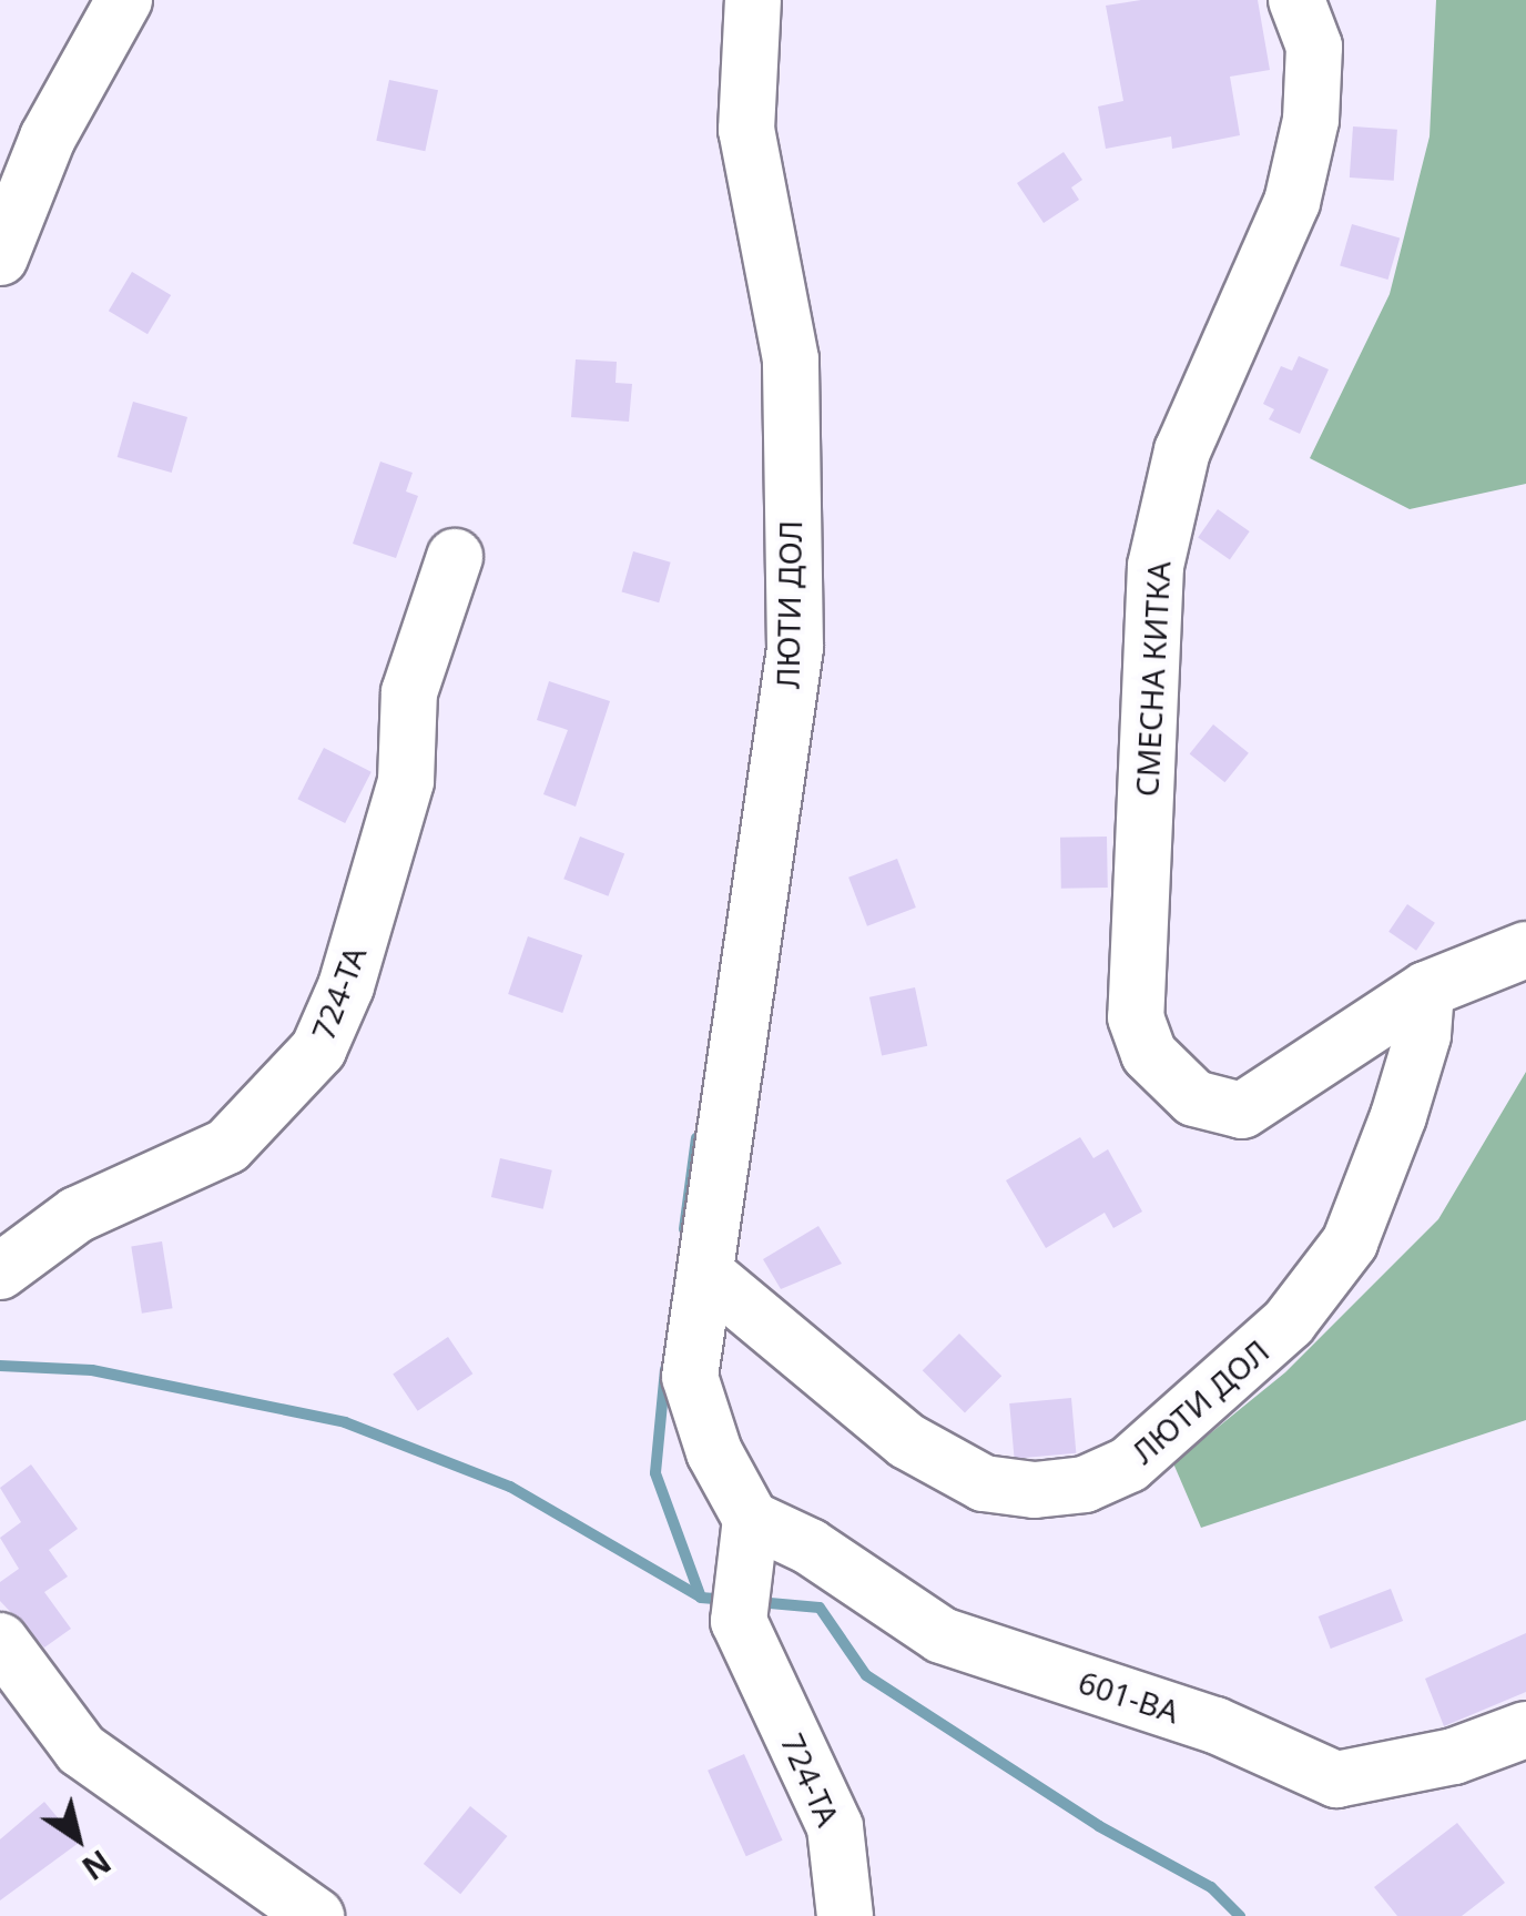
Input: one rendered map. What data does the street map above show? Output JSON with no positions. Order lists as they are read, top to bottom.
{
  "streets": {
    "street": [
      "ЛЮТИ ДОЛ",
      "СМЕСНА КИТКА",
      "724-ТА",
      "601-ВА"
    ]
  },
  "crossings": [
    ["ЛЮТИ ДОЛ", "СМЕСНА КИТКА"],
    ["ЛЮТИ ДОЛ", "724-ТА"],
    ["ЛЮТИ ДОЛ", "601-ВА"],
    ["724-ТА", "601-ВА"]
  ],
  "north": "bottom right"
}
